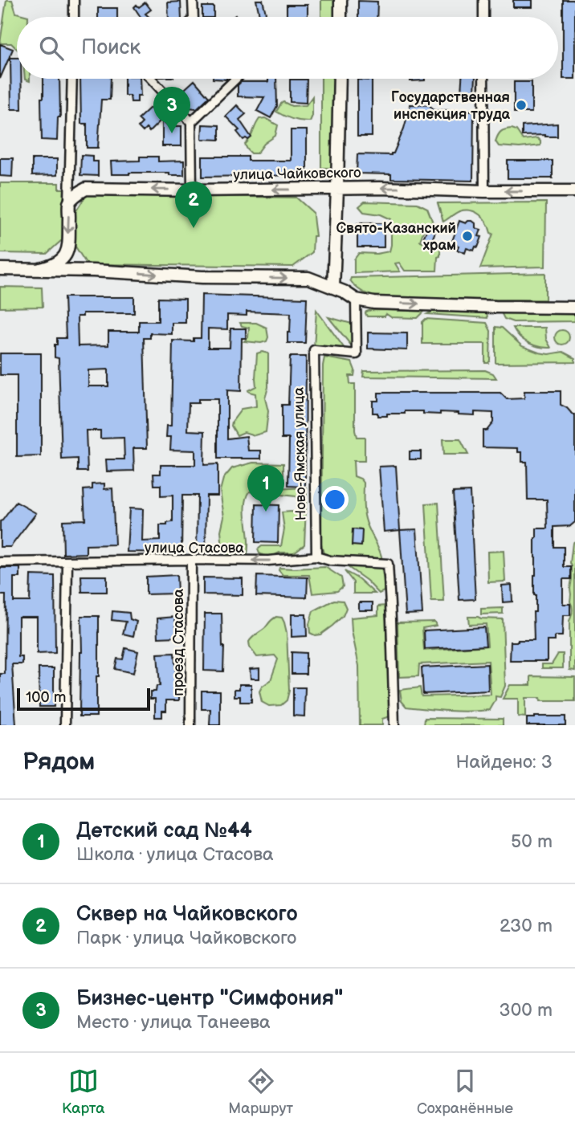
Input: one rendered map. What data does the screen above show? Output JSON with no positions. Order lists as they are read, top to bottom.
{
  "streets": {
    "main road": ["улица Чайковского"],
    "street": ["Ново-Ямская улица", "улица Стасова", "проезд Стасова"]
  },
  "crossings": [
    ["Ново-Ямская улица", "улица Стасова"],
    ["улица Стасова", "проезд Стасова"]
  ],
  "places": ["Государственная инспекция труда", "Свято-Казанский храм"],
  "scale_bar": "100 m",
  "page": {
    "search": "Поиск",
    "pins": ["3", "2", "1"],
    "scale": "100 m",
    "heading": ["Рядом", "Найдено: 3"],
    "list": [
      {
        "mark": "1",
        "name": "Детский сад №44",
        "note": "Школа · улица Стасова",
        "value": "50 m"
      },
      {
        "mark": "2",
        "name": "Сквер на Чайковского",
        "note": "Парк · улица Чайковского",
        "value": "230 m"
      },
      {
        "mark": "3",
        "name": "Бизнес-центр \"Симфония\"",
        "note": "Место · улица Танеева",
        "value": "300 m"
      }
    ],
    "nav": ["Карта", "Маршрут", "Сохранённые"]
  }
}
